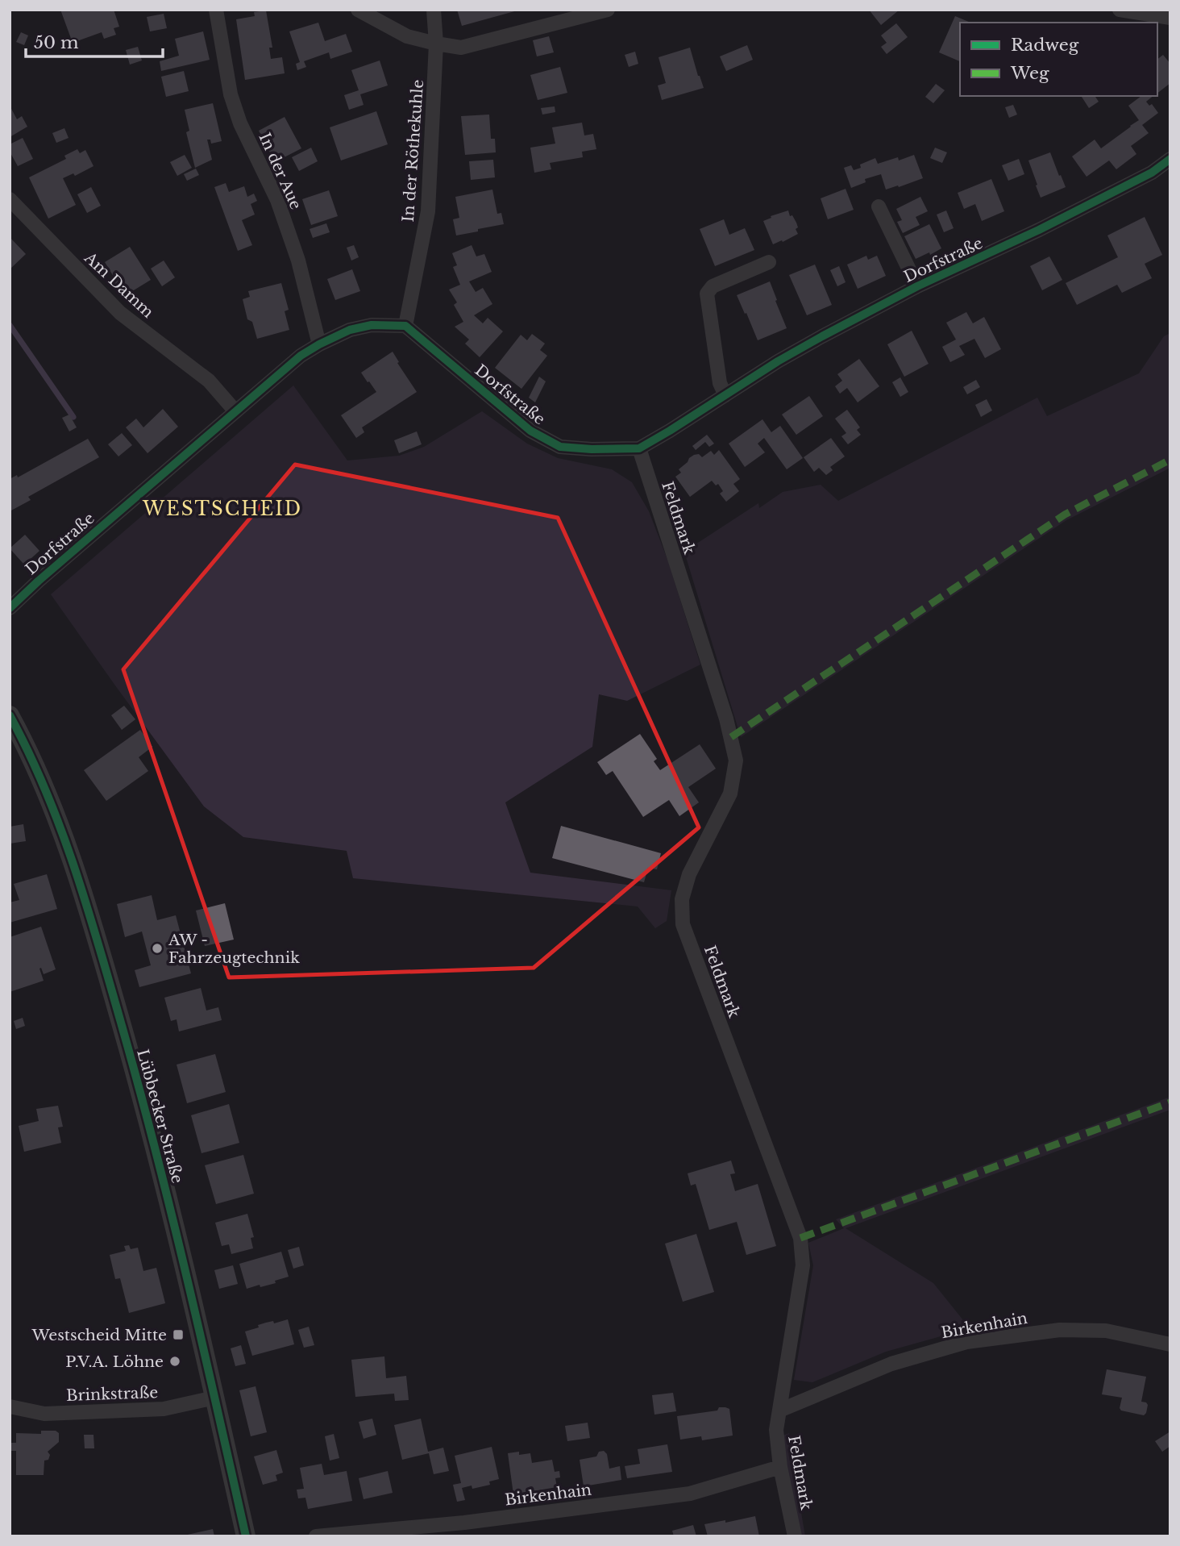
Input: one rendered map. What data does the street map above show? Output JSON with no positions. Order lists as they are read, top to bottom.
{
  "streets": {
    "main road": ["Lübbecker Straße"],
    "street": [
      "In der Röthekuhle",
      "In der Aue",
      "Dorfstraße",
      "Am Damm",
      "Feldmark",
      "Birkenhain",
      "Brinkstraße"
    ]
  },
  "crossings": [
    ["In der Röthekuhle", "Dorfstraße"],
    ["In der Aue", "Dorfstraße"],
    ["Dorfstraße", "Am Damm"],
    ["Dorfstraße", "Feldmark"],
    ["Feldmark", "Birkenhain"],
    ["Lübbecker Straße", "Brinkstraße"]
  ],
  "districts": ["WESTSCHEID"],
  "places": {
    "other": ["AW - Fahrzeugtechnik", "P.V.A. Löhne"],
    "transit": ["Westscheid Mitte"]
  },
  "legend": ["Radweg", "Weg"],
  "scale_bar": "50 m"
}
